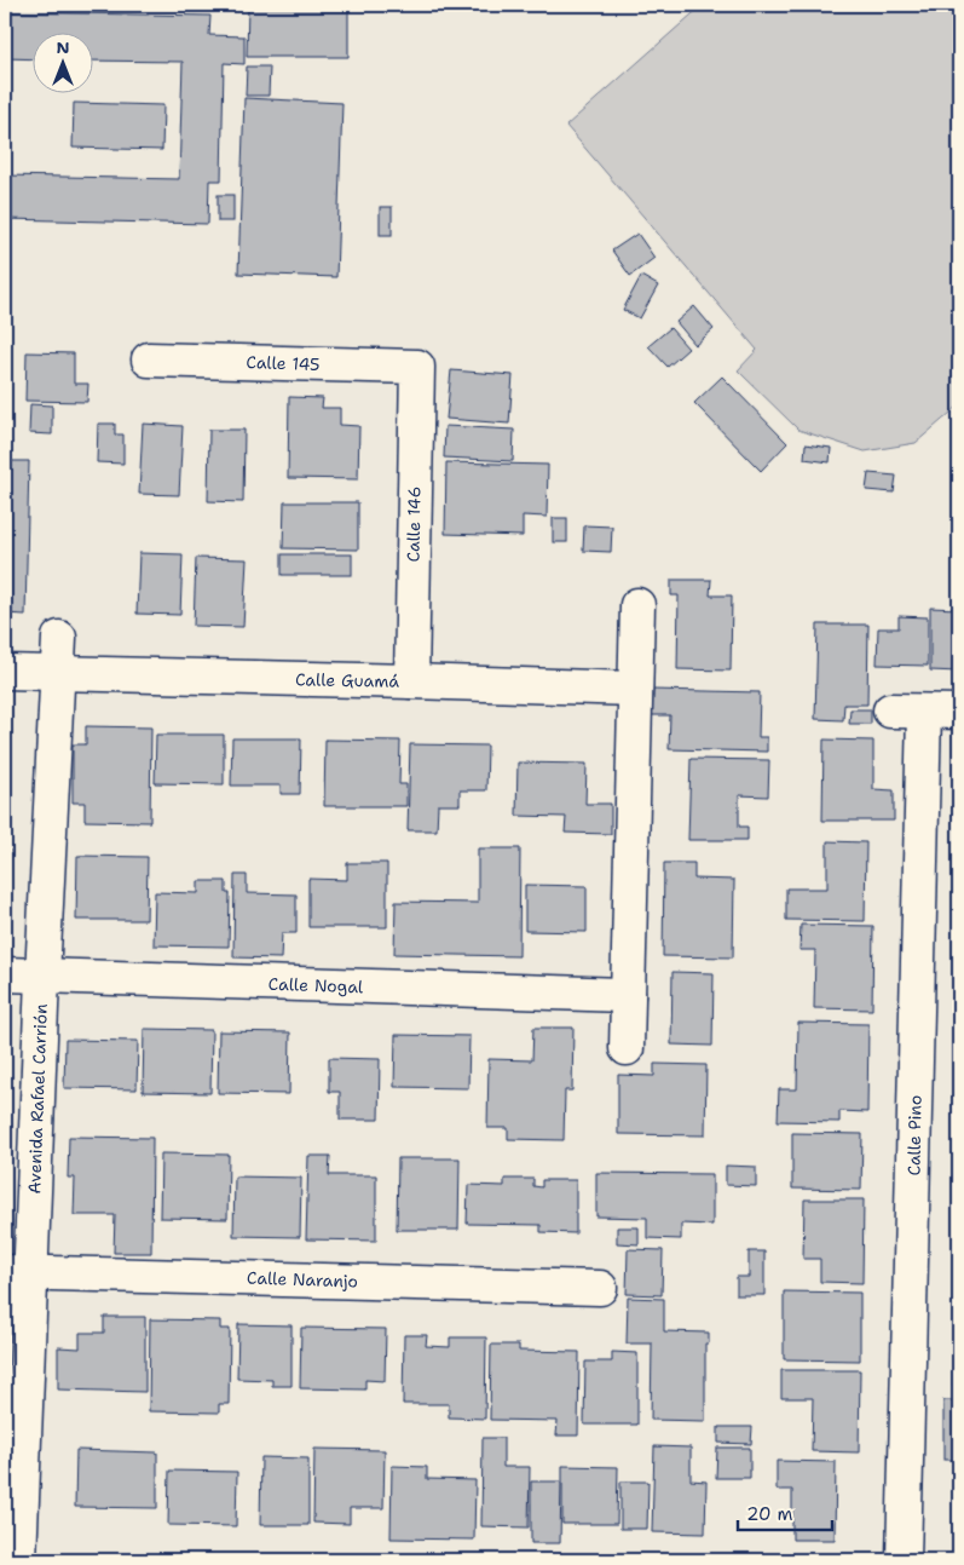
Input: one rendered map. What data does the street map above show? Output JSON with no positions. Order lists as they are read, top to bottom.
{
  "streets": {
    "street": [
      "Calle 145",
      "Calle 146",
      "Calle Guamá",
      "Calle Nogal",
      "Avenida Rafael Carrión",
      "Calle Pino",
      "Calle Naranjo"
    ]
  },
  "crossings": [
    ["Calle 145", "Calle 146"],
    ["Calle 146", "Calle Guamá"],
    ["Calle Guamá", "Avenida Rafael Carrión"],
    ["Calle Nogal", "Avenida Rafael Carrión"],
    ["Avenida Rafael Carrión", "Calle Naranjo"]
  ],
  "scale_bar": "20 m",
  "north": "top"
}
